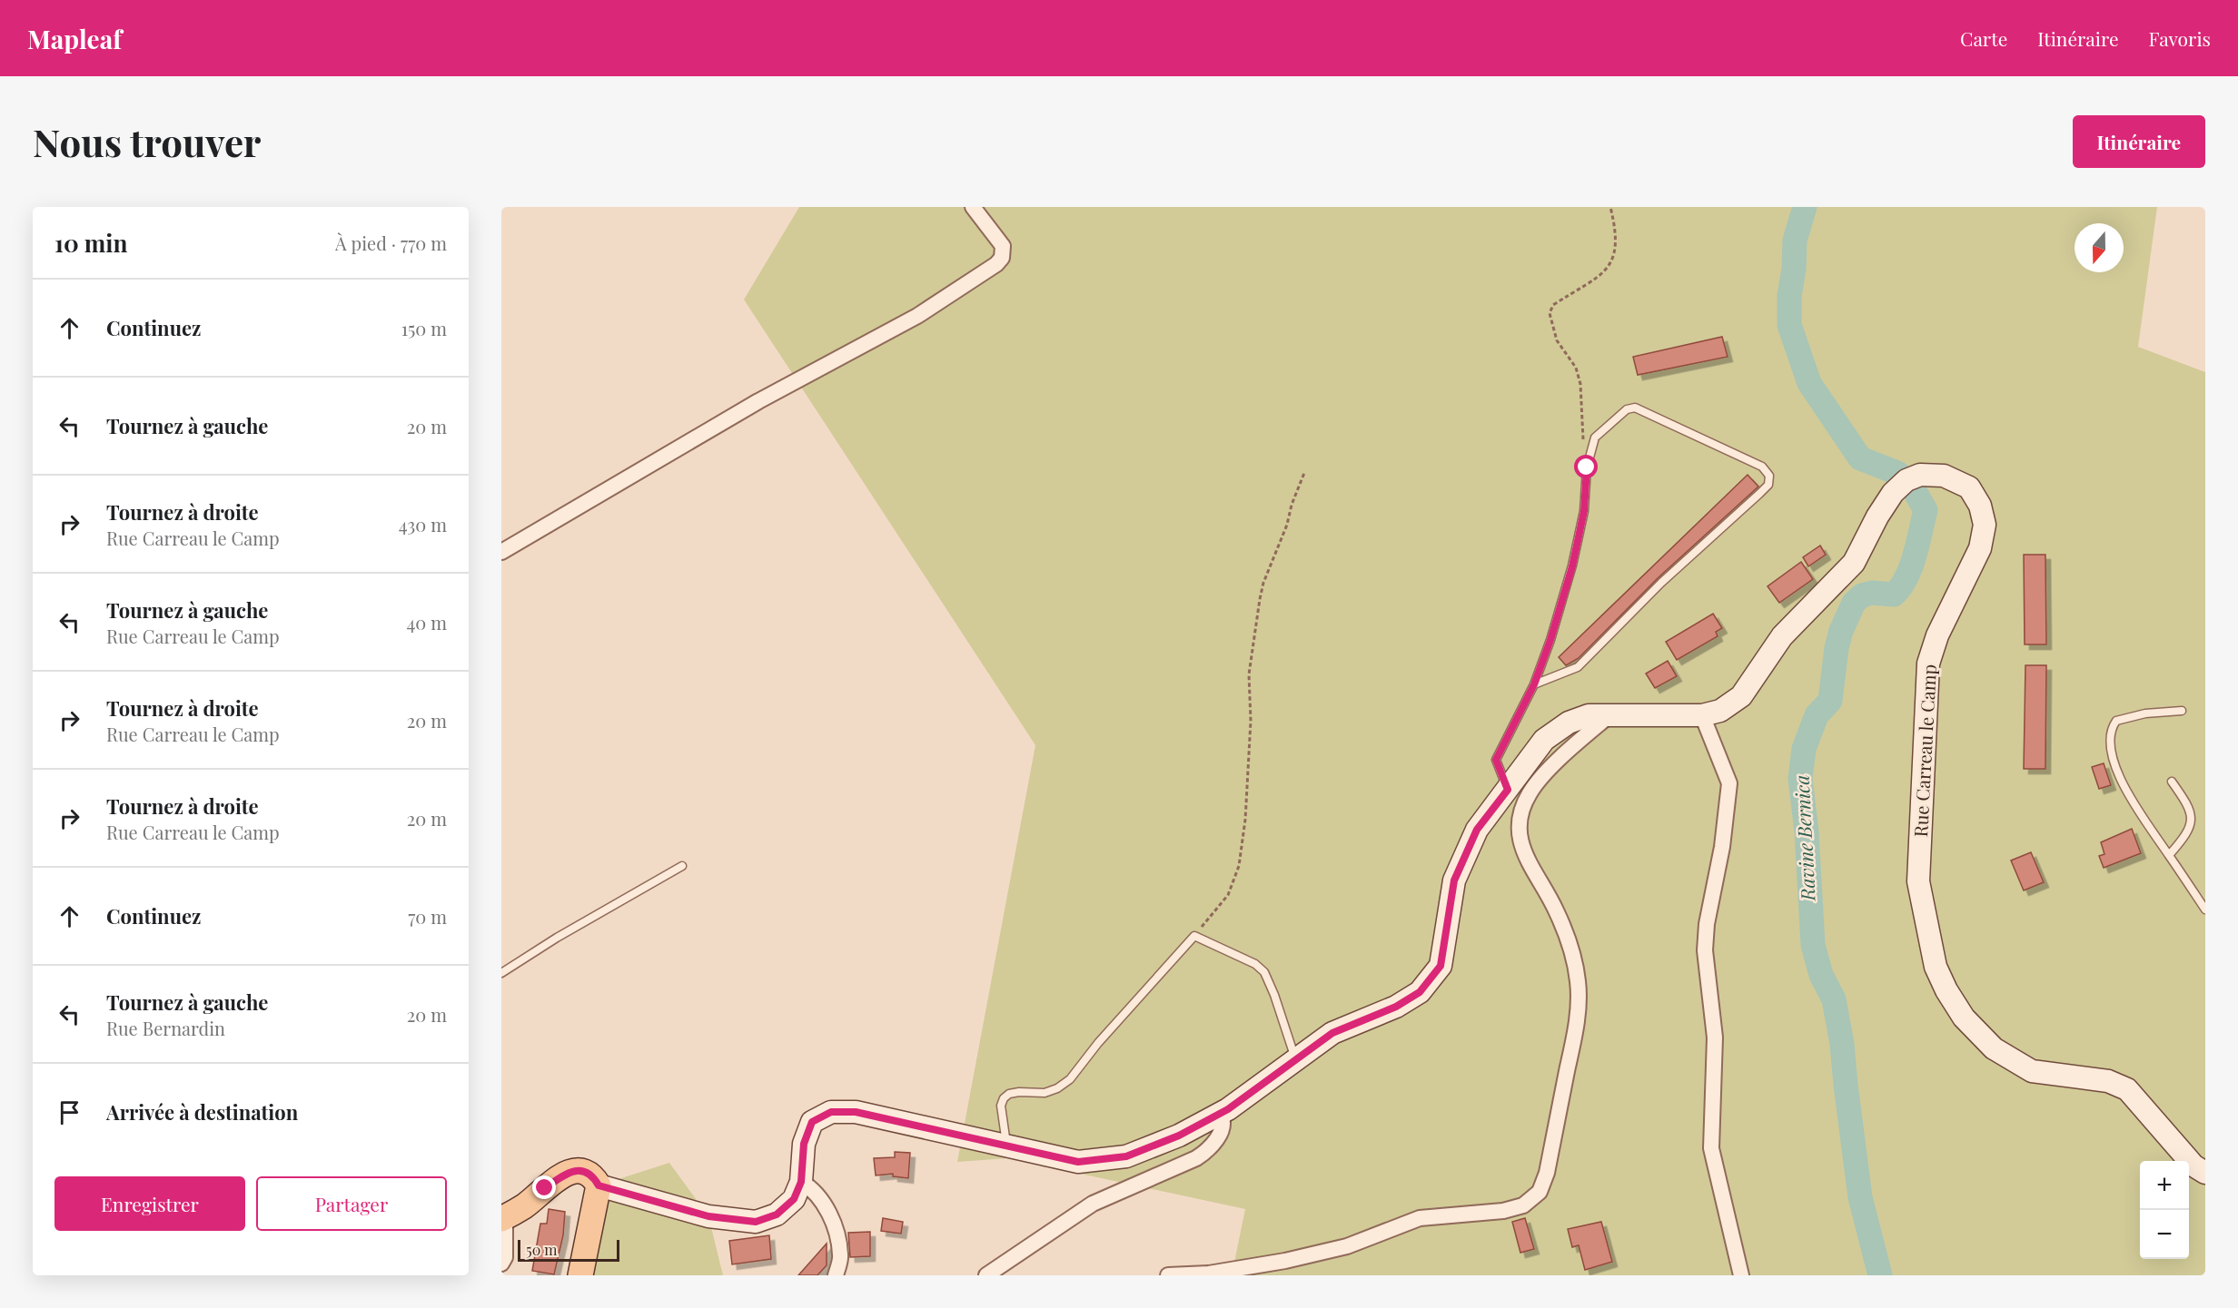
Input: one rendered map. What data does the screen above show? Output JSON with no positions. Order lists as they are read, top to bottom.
{
  "streets": {
    "main road": ["Rue Carreau le Camp"]
  },
  "water": ["Ravine Bernica"],
  "scale_bar": "50 m",
  "north": "bottom",
  "page": {
    "header": "Mapleaf",
    "nav": ["Carte", "Itinéraire", "Favoris"],
    "buttons": [
      "Itinéraire",
      ["Enregistrer", "Partager"]
    ],
    "title": "Nous trouver",
    "heading": ["10 min", "À pied · 770 m"],
    "list": [
      ["Continuez", "150 m"],
      ["Tournez à gauche", "20 m"],
      ["Tournez à droite", "Rue Carreau le Camp", "430 m"],
      ["Tournez à gauche", "Rue Carreau le Camp", "40 m"],
      ["Tournez à droite", "Rue Carreau le Camp", "20 m"],
      ["Tournez à droite", "Rue Carreau le Camp", "20 m"],
      ["Continuez", "70 m"],
      ["Tournez à gauche", "Rue Bernardin", "20 m"],
      "Arrivée à destination"
    ],
    "map_buttons": ["+", "−"],
    "scale": "50 m"
  }
}
